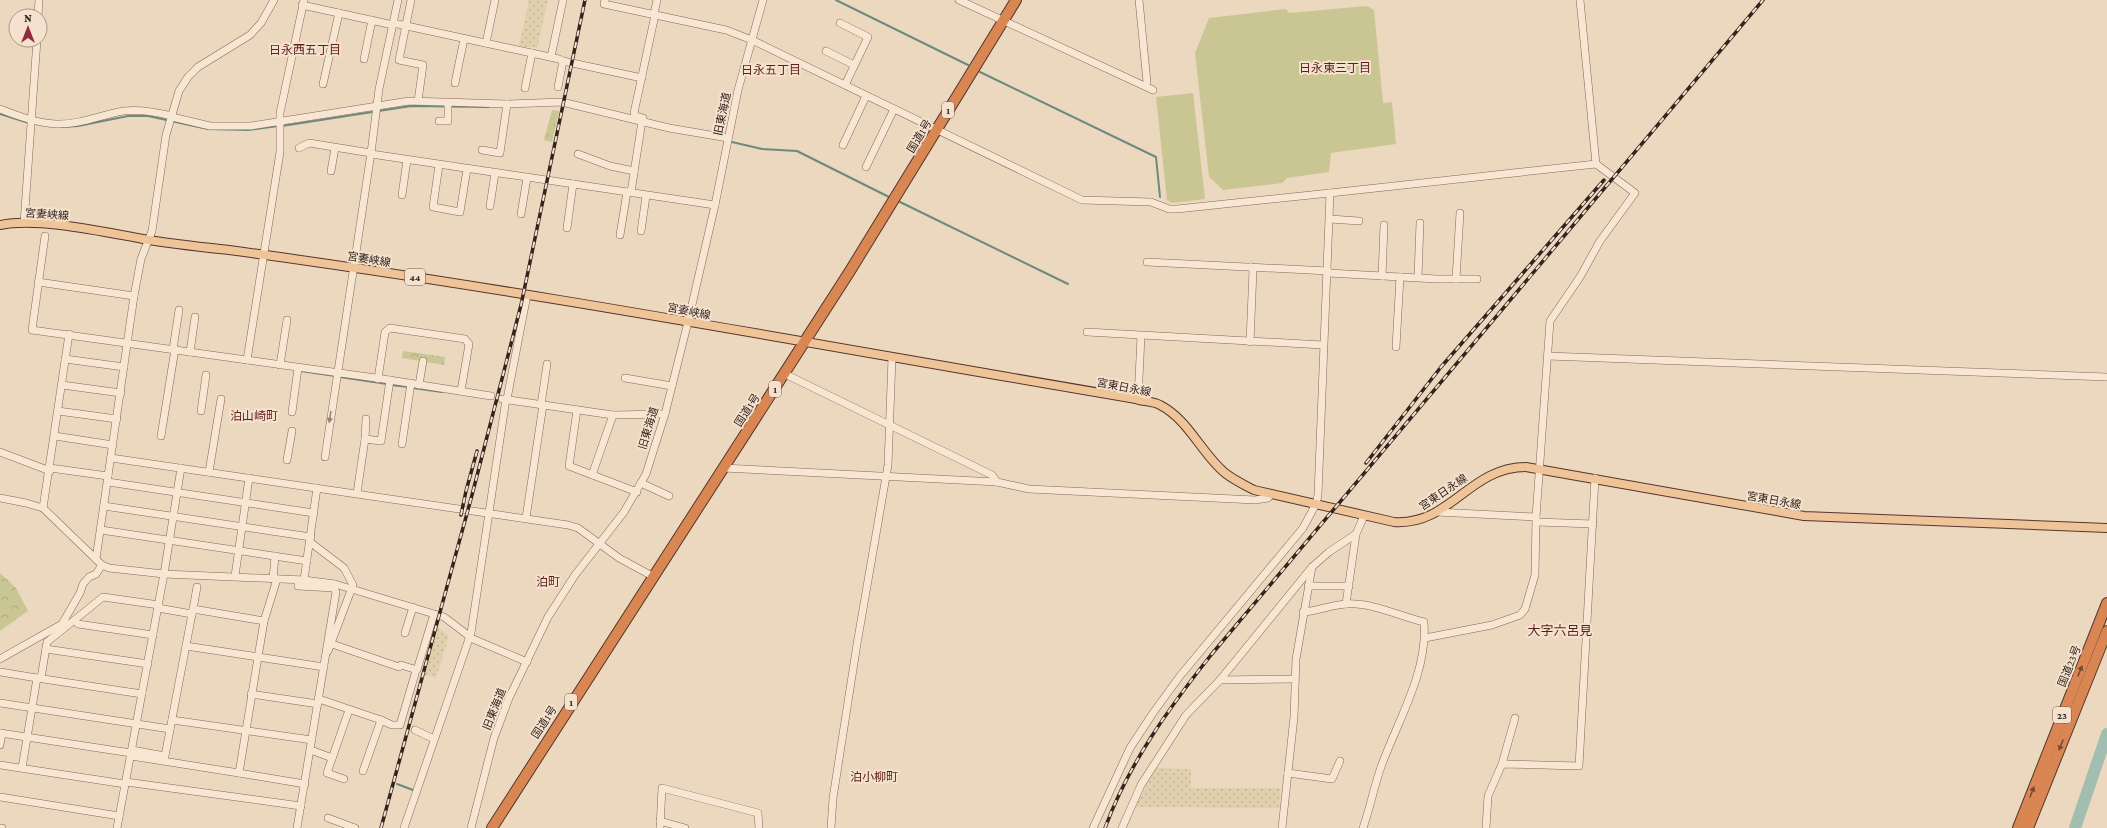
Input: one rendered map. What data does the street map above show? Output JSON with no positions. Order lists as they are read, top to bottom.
{
  "streets": {
    "highway": [
      "1",
      "国道1号",
      "国道23号",
      "23"
    ],
    "main road": ["宮妻峡線", "44", "宮東日永線"],
    "street": ["旧東海道"]
  },
  "crossings": [
    ["旧東海道", "宮妻峡線"],
    ["国道1号", "宮妻峡線"],
    ["国道1号", "宮東日永線"],
    ["宮妻峡線", "宮東日永線"]
  ],
  "districts": [
    "日永西五丁目",
    "日永東三丁目",
    "日永五丁目",
    "泊山崎町",
    "泊町",
    "大字六呂見",
    "泊小柳町"
  ],
  "north": "top"
}
